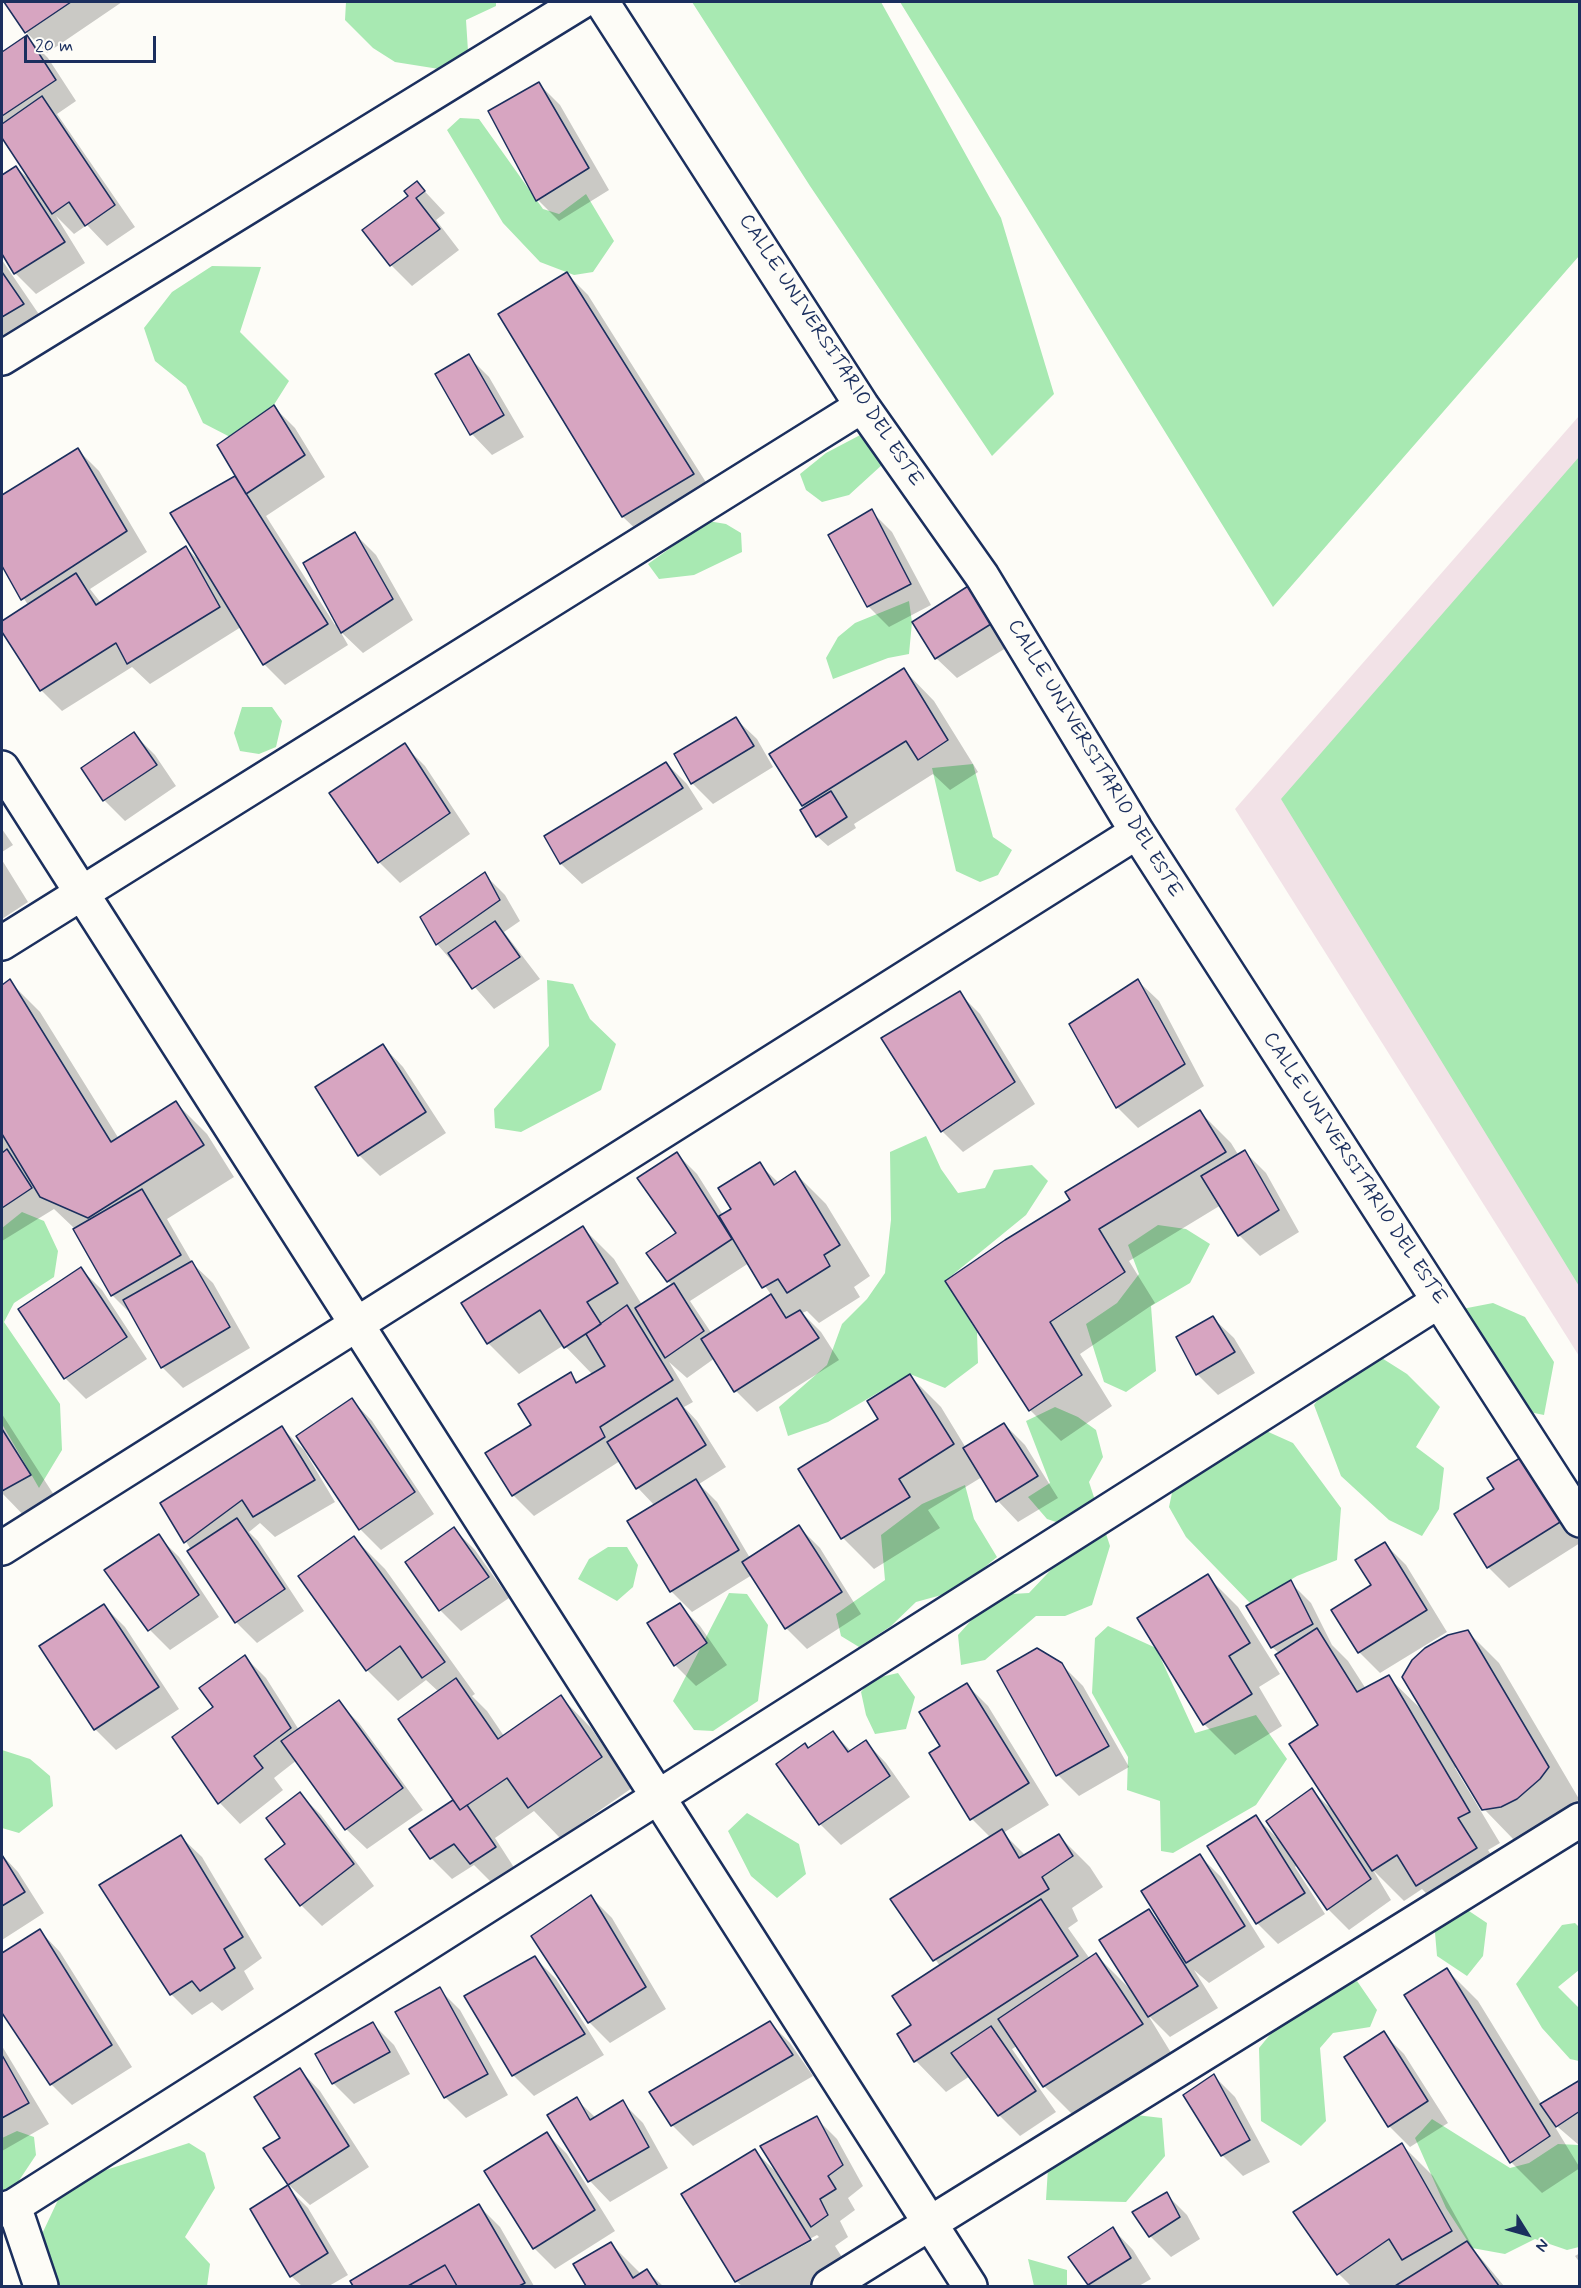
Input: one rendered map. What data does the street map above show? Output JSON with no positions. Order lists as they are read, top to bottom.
{
  "streets": {
    "street": ["CALLE UNIVERSITARIO DEL ESTE"]
  },
  "scale_bar": "20 m",
  "north": "bottom right"
}
